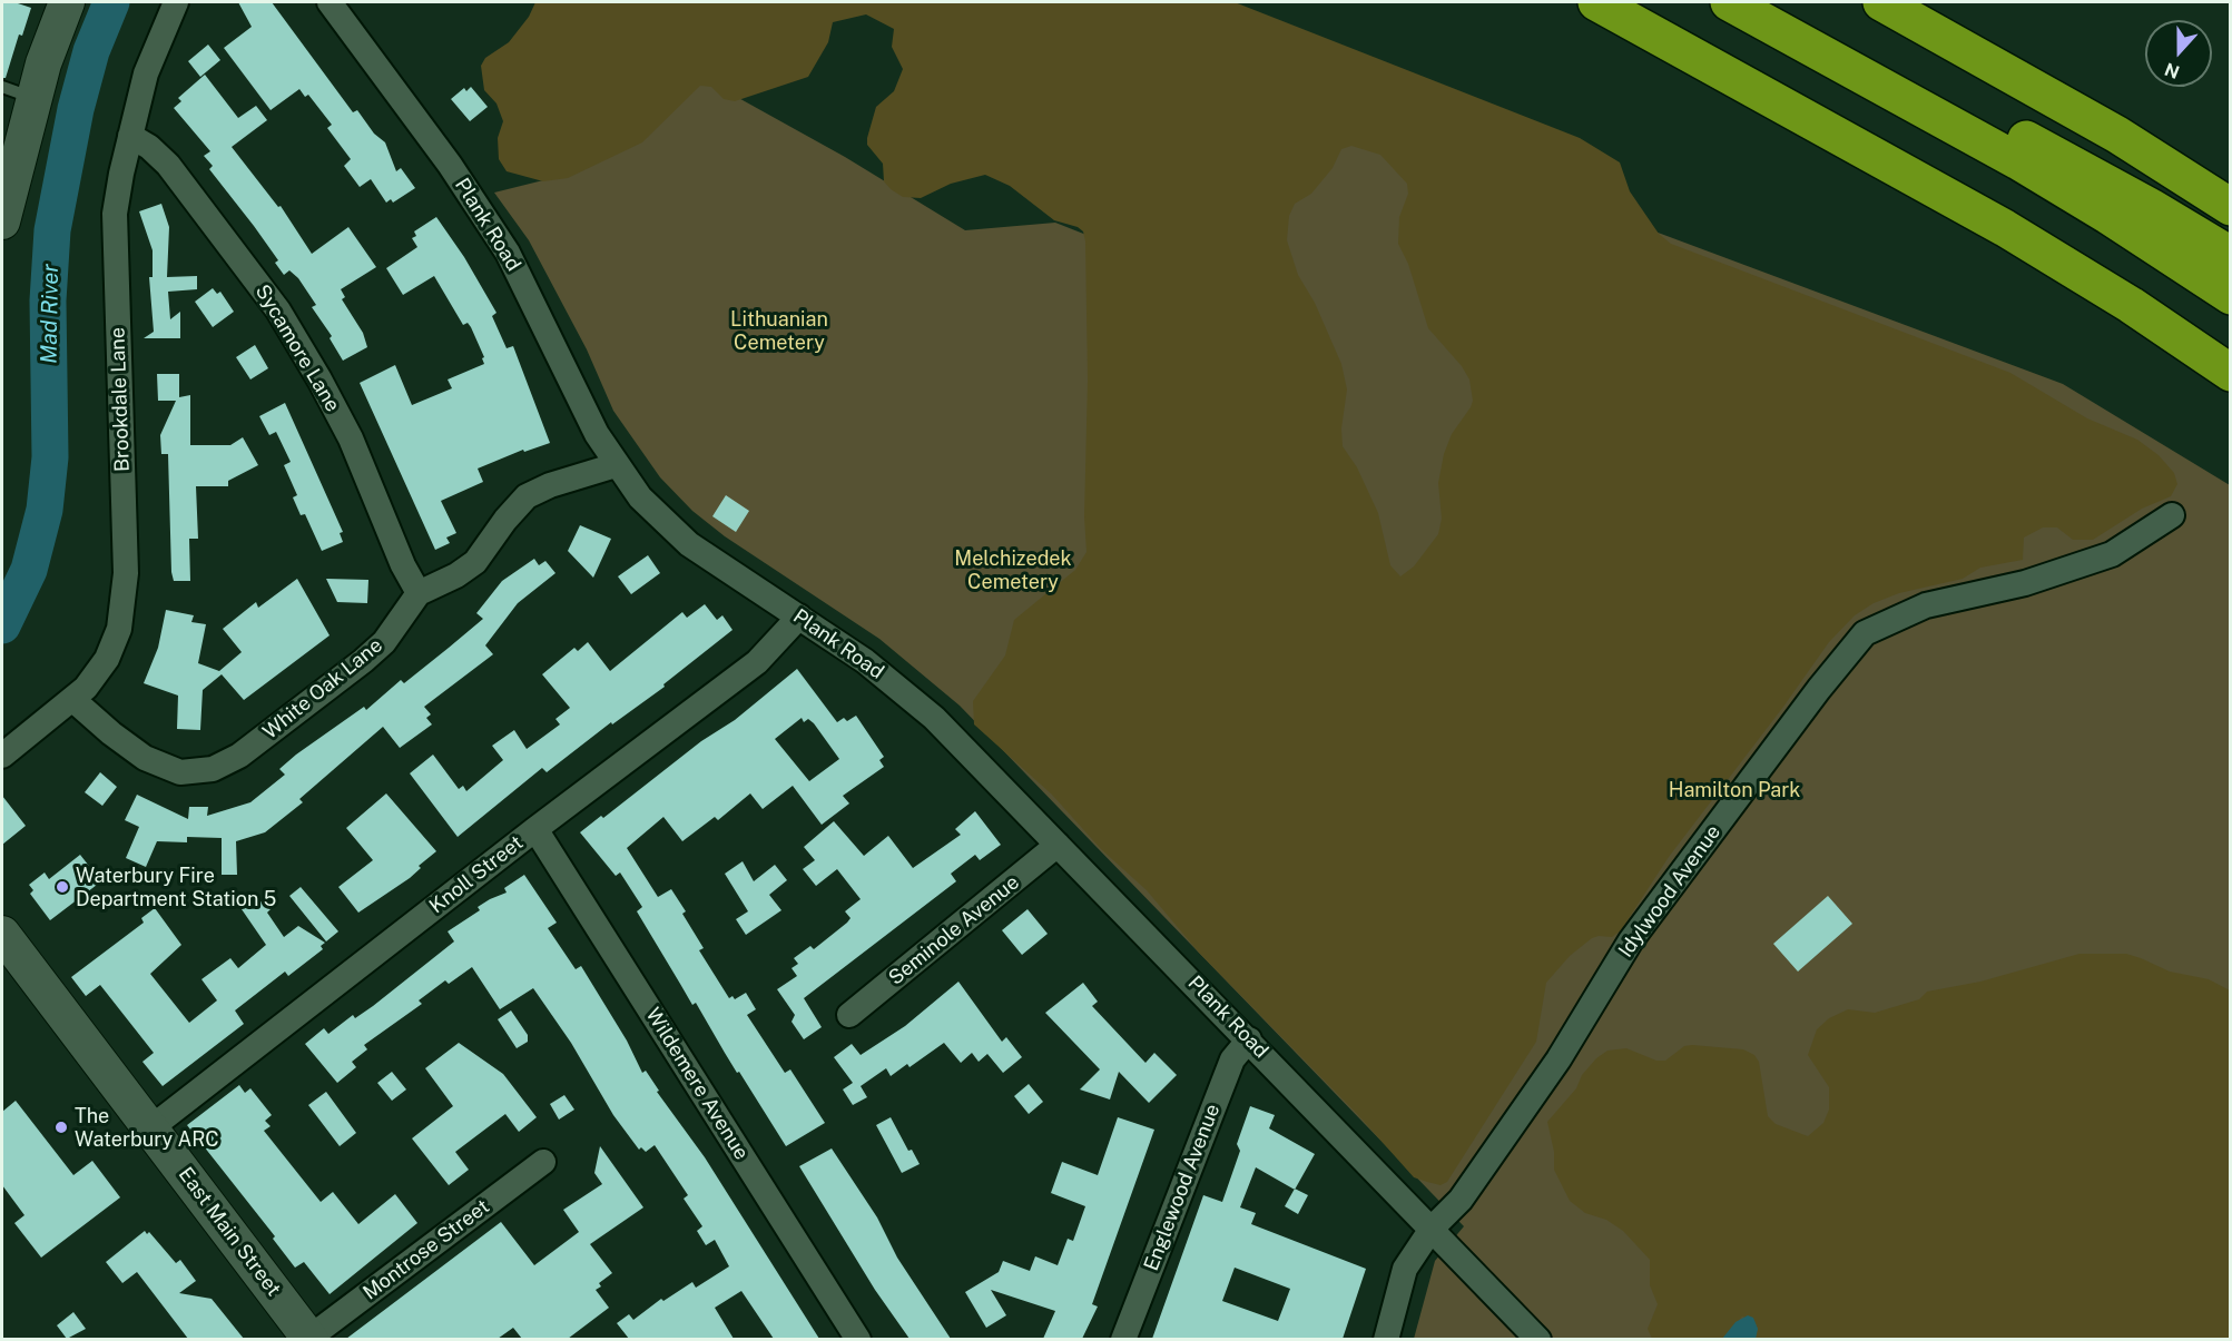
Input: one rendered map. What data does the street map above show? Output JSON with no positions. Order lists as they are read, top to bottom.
{
  "streets": {
    "main road": ["East Main Street"],
    "street": [
      "Plank Road",
      "Sycamore Lane",
      "Brookdale Lane",
      "White Oak Lane",
      "Knoll Street",
      "Idylwood Avenue",
      "Seminole Avenue",
      "Wildemere Avenue",
      "Englewood Avenue",
      "Montrose Street"
    ]
  },
  "crossings": [
    ["Plank Road", "White Oak Lane"],
    ["Plank Road", "Knoll Street"],
    ["Plank Road", "Idylwood Avenue"],
    ["Plank Road", "Seminole Avenue"],
    ["Plank Road", "Englewood Avenue"],
    ["Sycamore Lane", "Brookdale Lane"],
    ["Sycamore Lane", "White Oak Lane"],
    ["Brookdale Lane", "White Oak Lane"],
    ["Knoll Street", "Wildemere Avenue"],
    ["Knoll Street", "East Main Street"],
    ["East Main Street", "Montrose Street"]
  ],
  "water": ["Mad River"],
  "parks": ["Lithuanian Cemetery", "Melchizedek Cemetery", "Hamilton Park"],
  "places": ["Waterbury Fire Department Station 5", "The Waterbury ARC"],
  "north": "bottom"
}
